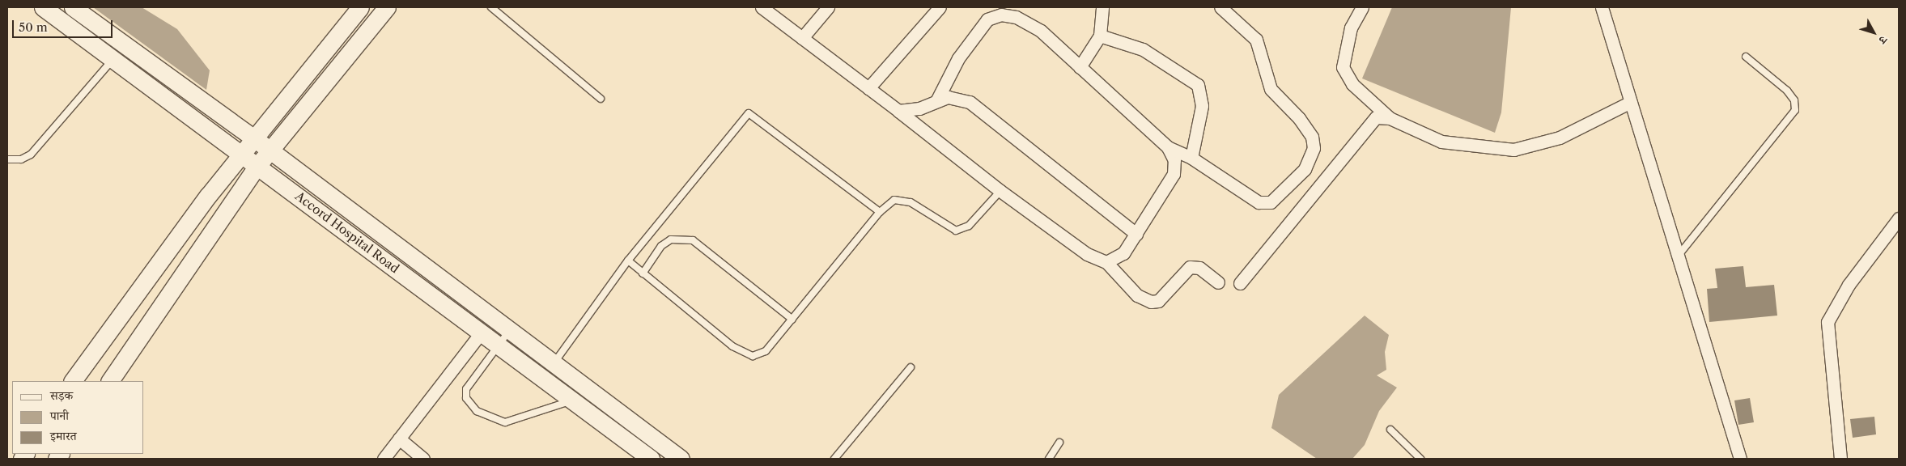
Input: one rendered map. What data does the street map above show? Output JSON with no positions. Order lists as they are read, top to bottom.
{
  "streets": {
    "street": ["Accord Hospital Road"]
  },
  "legend": ["सड़क", "पानी", "इमारत"],
  "scale_bar": "50 m",
  "north": "bottom right"
}
